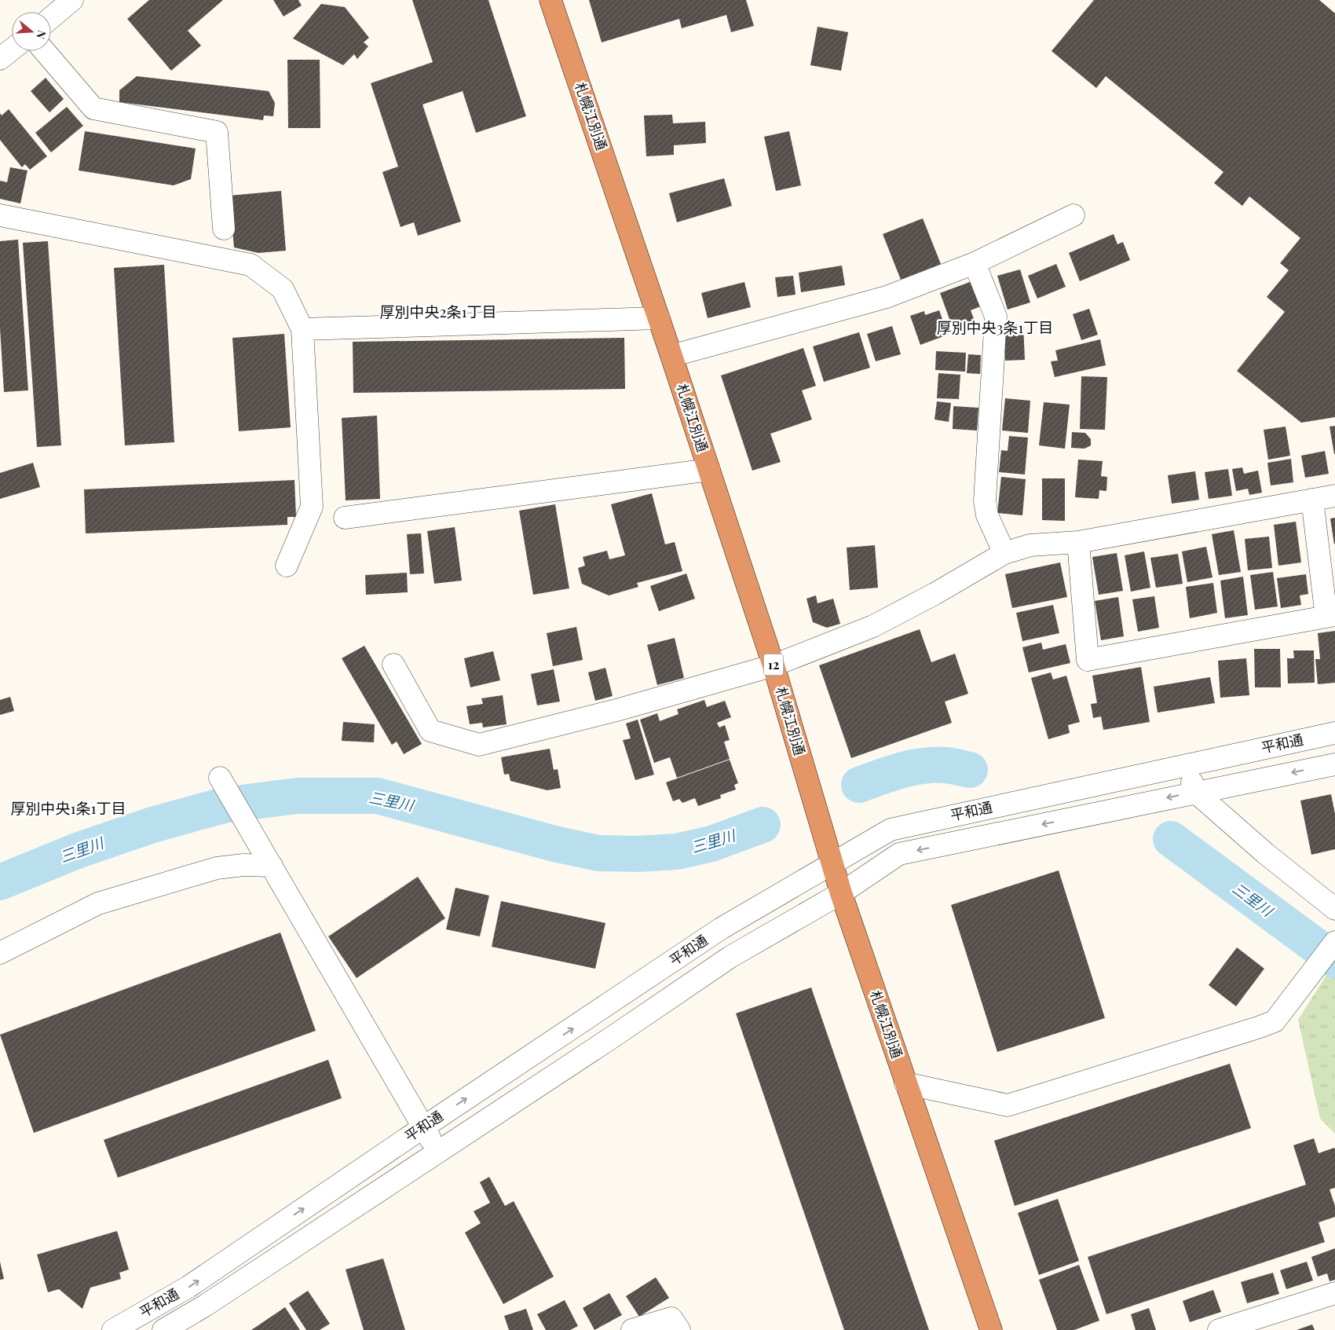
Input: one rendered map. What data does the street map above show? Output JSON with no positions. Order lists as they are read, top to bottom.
{
  "streets": {
    "highway": ["札幌江別通", "12"],
    "street": ["平和通"]
  },
  "crossings": [
    ["札幌江別通", "平和通"]
  ],
  "districts": ["厚別中央2条1丁目", "厚別中央3条1丁目", "厚別中央1条1丁目"],
  "water": ["三里川"],
  "north": "right"
}
